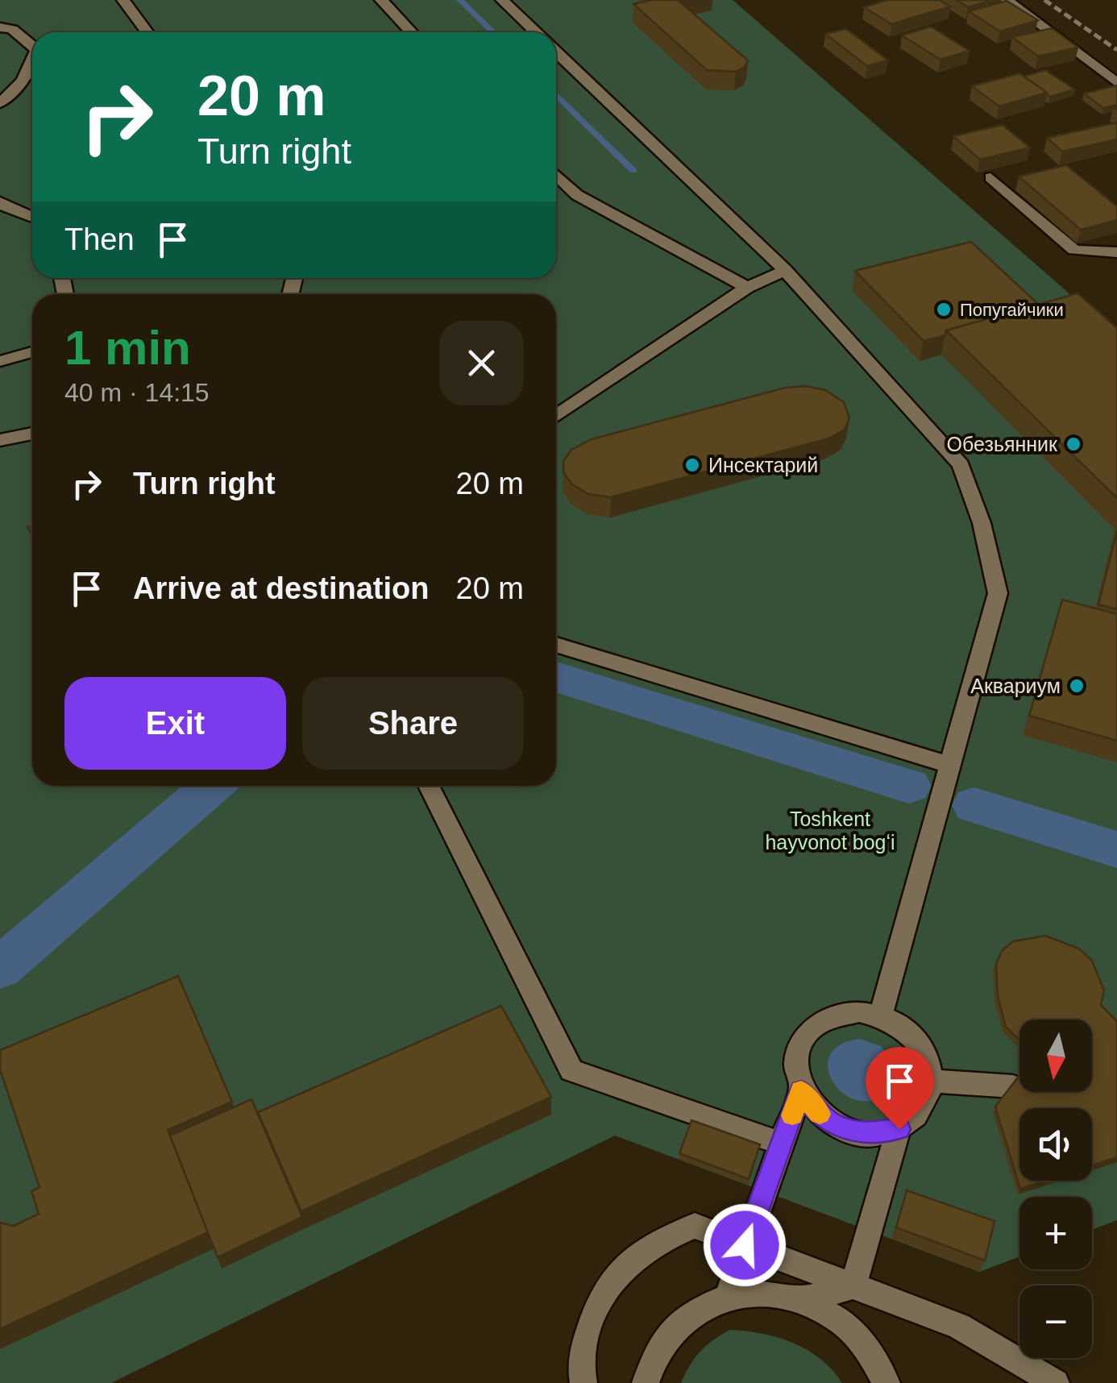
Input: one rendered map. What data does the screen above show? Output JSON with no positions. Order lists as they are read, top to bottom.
{
  "parks": ["Toshkent hayvonot bogʻi"],
  "places": [
    "Попугайчики",
    "Обезьянник",
    "Инсектарий",
    "Аквариум"
  ],
  "north": "bottom",
  "page": {
    "turn": ["20 m", "Turn right"],
    "then": "Then",
    "heading": ["1 min", "40 m · 14:15"],
    "list": [
      {
        "name": "Turn right",
        "value": "20 m"
      },
      {
        "name": "Arrive at destination",
        "value": "20 m"
      }
    ],
    "buttons": ["Exit", "Share"],
    "map_buttons": ["+", "−"]
  }
}
